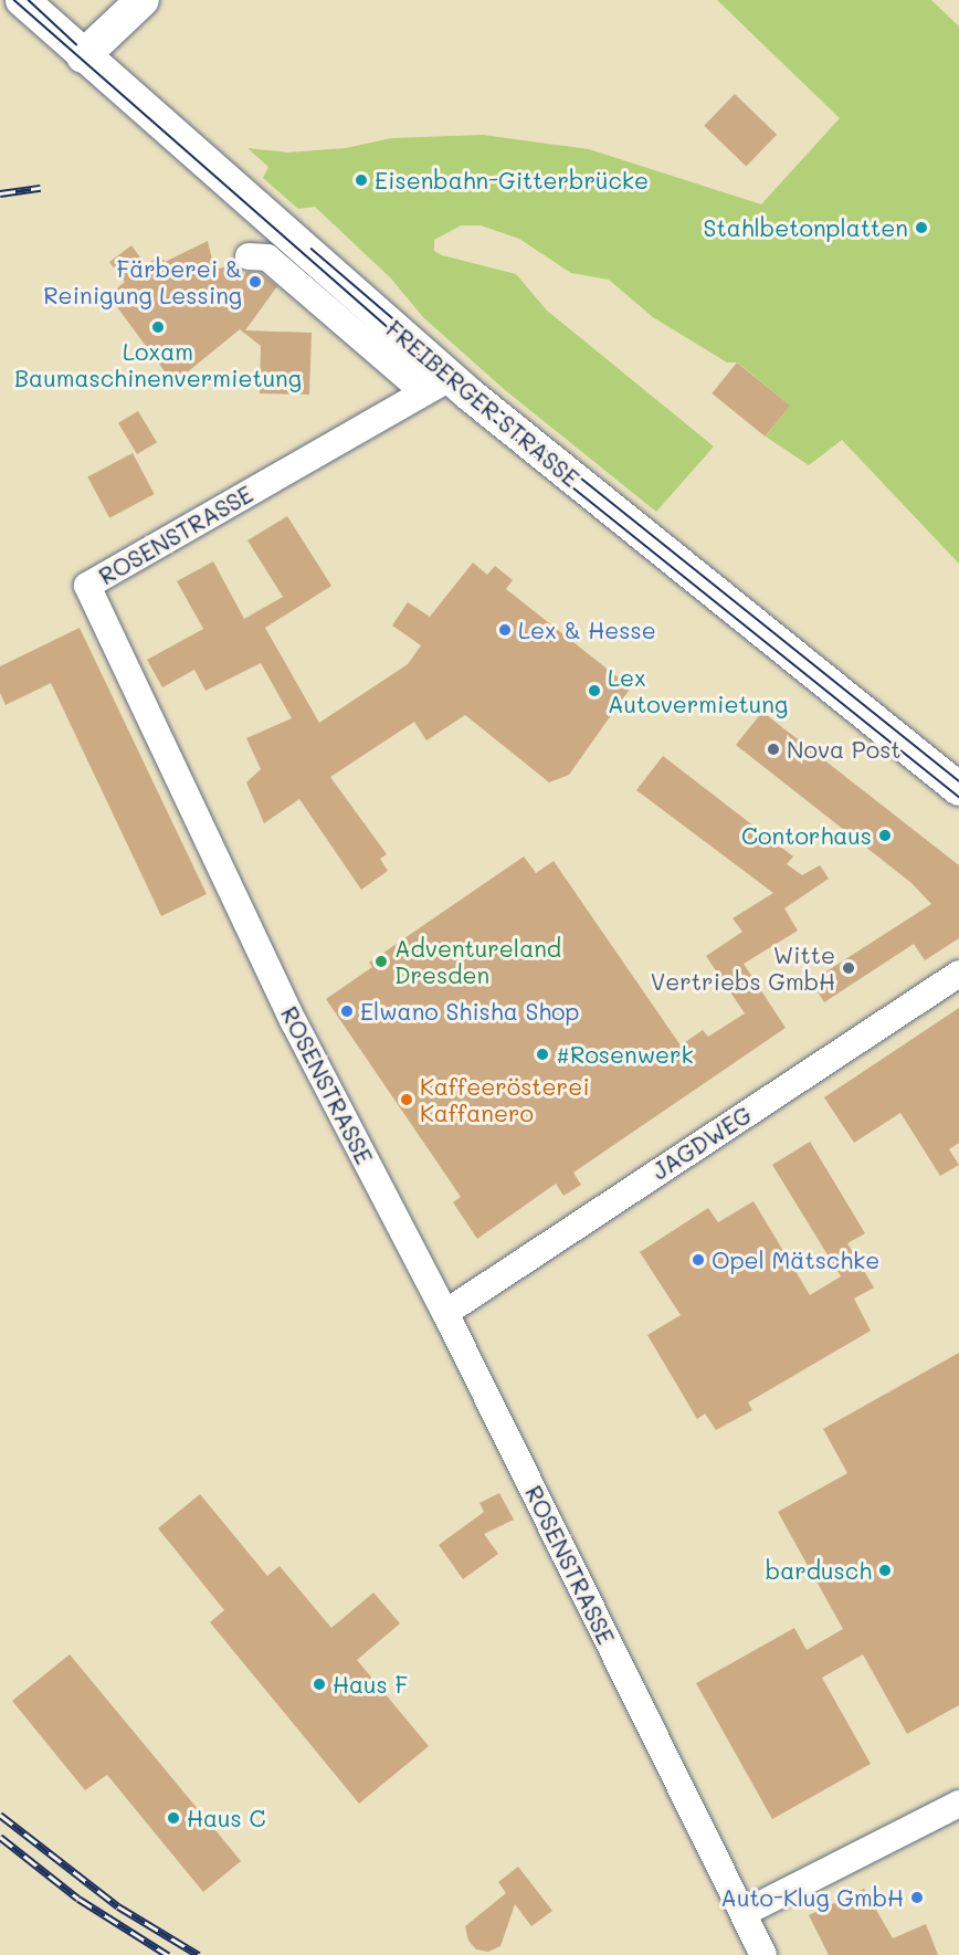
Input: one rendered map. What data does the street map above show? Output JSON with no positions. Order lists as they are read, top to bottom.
{
  "streets": {
    "street": ["FREIBERGER STRASSE", "ROSENSTRASSE", "JAGDWEG"]
  },
  "crossings": [
    ["FREIBERGER STRASSE", "ROSENSTRASSE"],
    ["ROSENSTRASSE", "JAGDWEG"]
  ],
  "places": [
    "Eisenbahn-Gitterbrücke",
    "Stahlbetonplatten",
    "Färberei & Reinigung Lessing",
    "Loxam Baumaschinenvermietung",
    "Lex & Hesse",
    "Lex Autovermietung",
    "Nova Post",
    "Contorhaus",
    "Adventureland Dresden",
    "Witte Vertriebs GmbH",
    "Elwano Shisha Shop",
    "#Rosenwerk",
    "Kaffeerösterei Kaffanero",
    "Opel Mätschke",
    "bardusch",
    "Haus F",
    "Haus C",
    "Auto-Klug GmbH"
  ]
}
